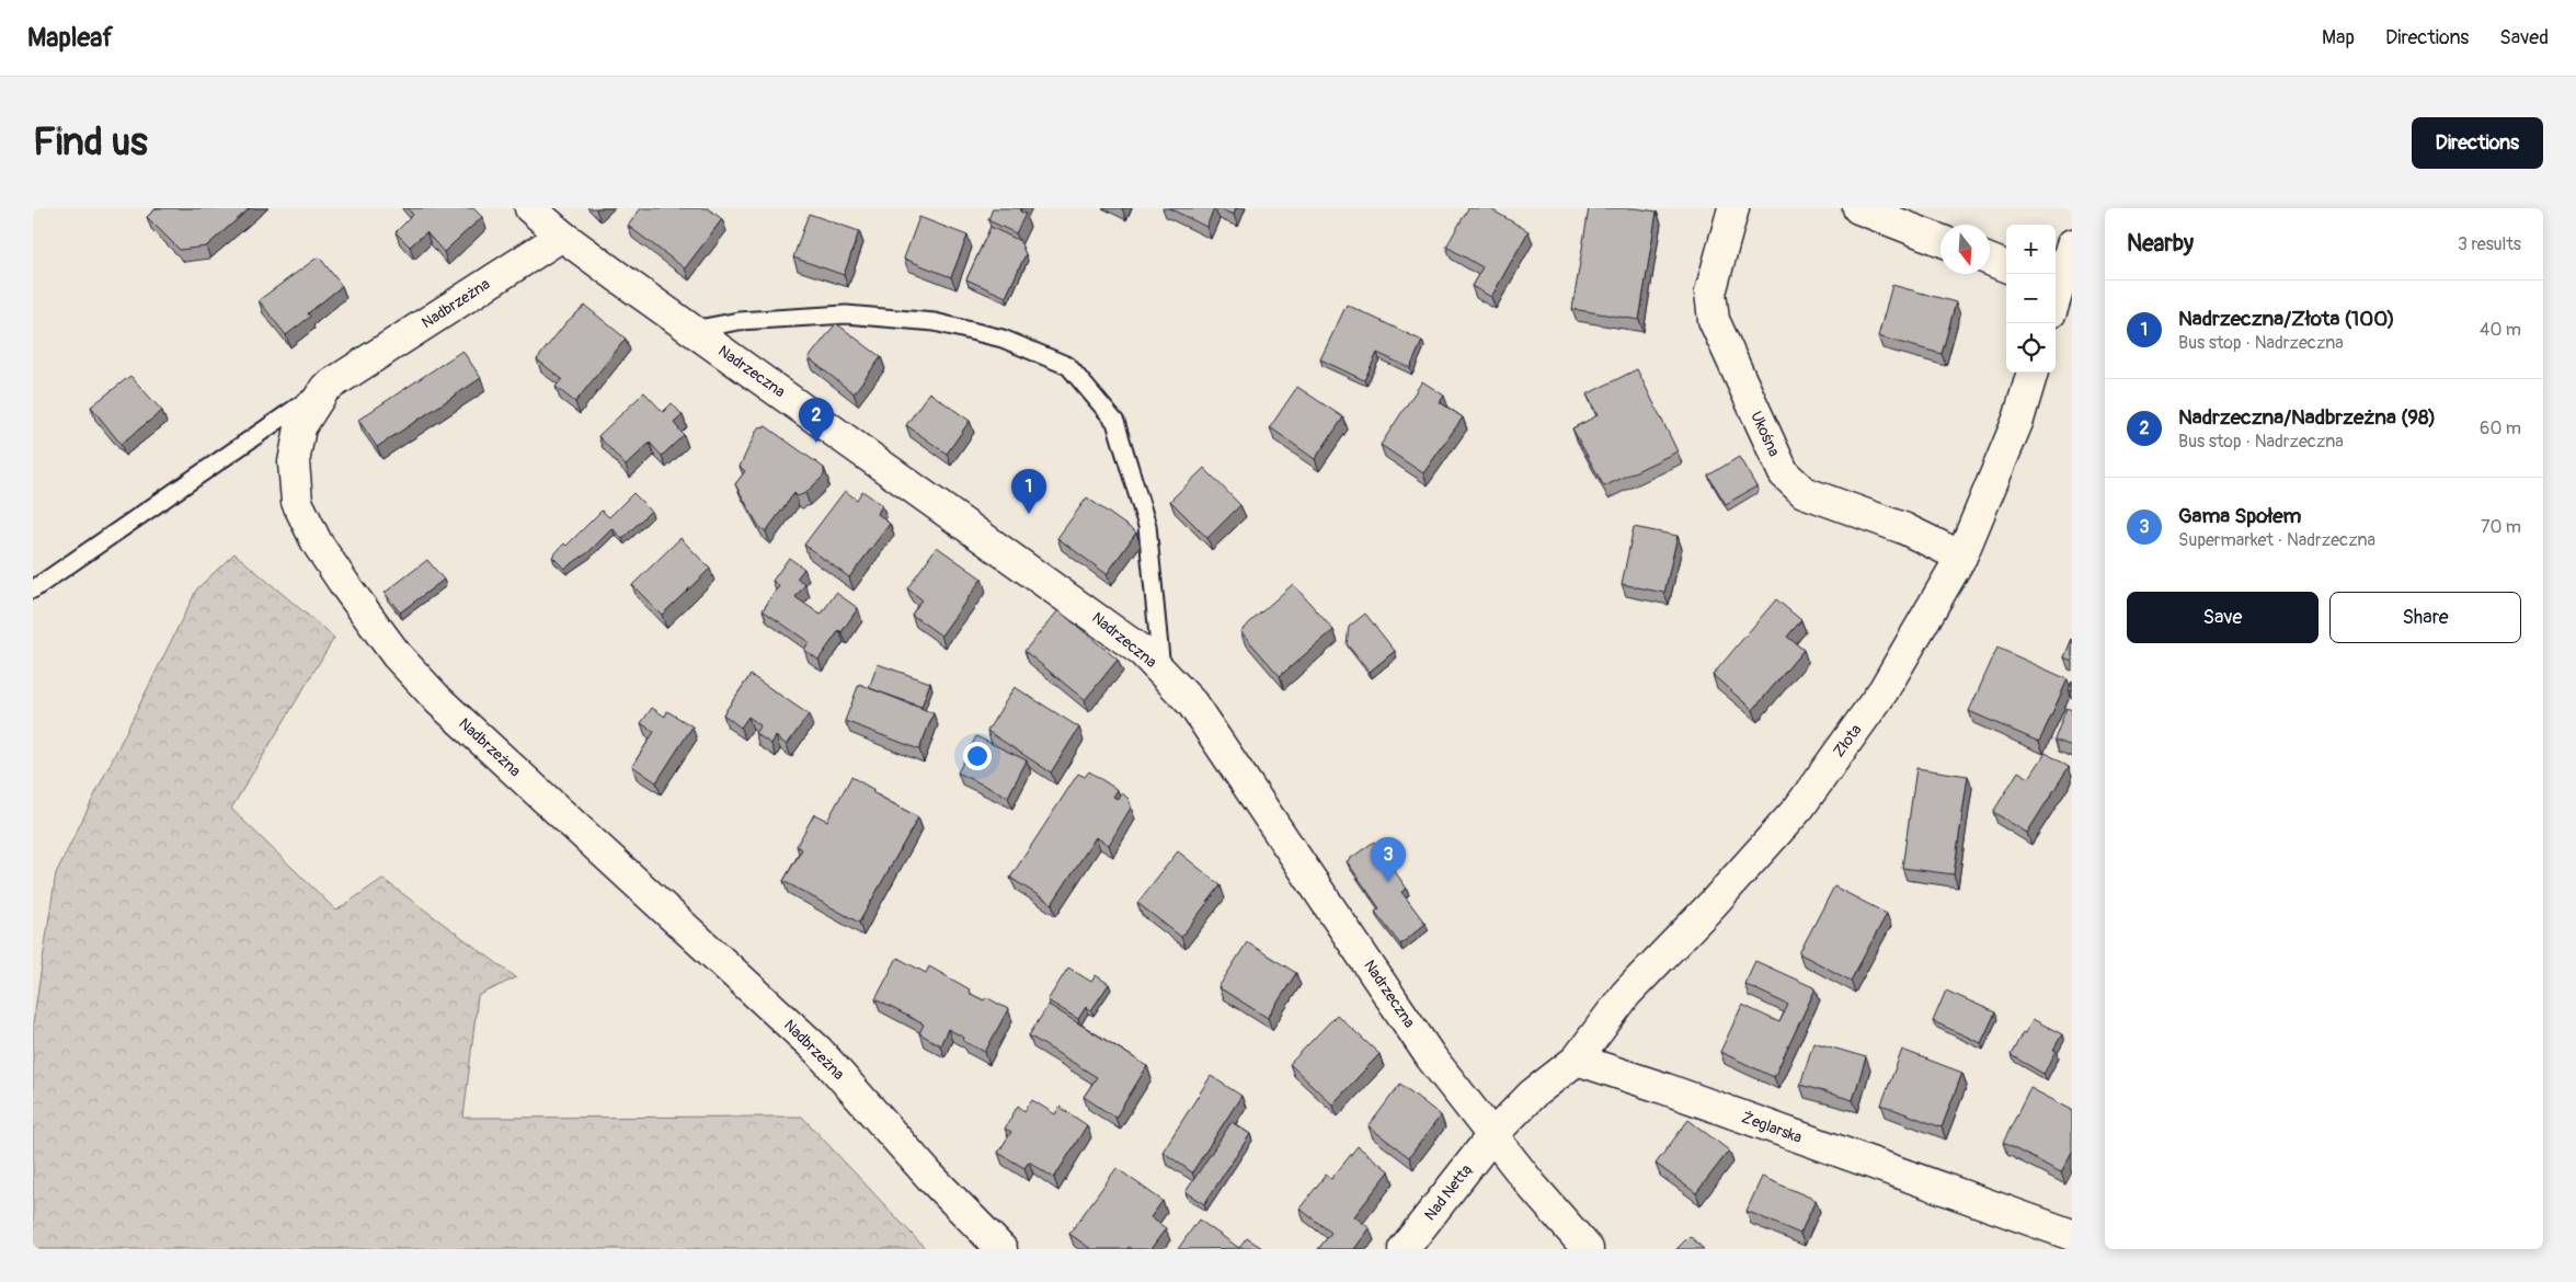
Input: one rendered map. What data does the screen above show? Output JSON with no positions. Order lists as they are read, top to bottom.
{
  "streets": {
    "street": [
      "Nadbrzeżna",
      "Nadrzeczna",
      "Ukośna",
      "Złota",
      "Żeglarska",
      "Nad Nettą"
    ]
  },
  "crossings": [
    ["Nadbrzeżna", "Nadrzeczna"],
    ["Nadrzeczna", "Nad Nettą"],
    ["Ukośna", "Złota"],
    ["Złota", "Żeglarska"]
  ],
  "north": "bottom",
  "page": {
    "header": "Mapleaf",
    "nav": ["Map", "Directions", "Saved"],
    "buttons": [
      "Directions",
      ["Save", "Share"]
    ],
    "title": "Find us",
    "heading": ["Nearby", "3 results"],
    "map_buttons": ["+", "−"],
    "list": [
      {
        "mark": "1",
        "name": "Nadrzeczna/Złota (100)",
        "note": "Bus stop · Nadrzeczna",
        "value": "40 m"
      },
      {
        "mark": "2",
        "name": "Nadrzeczna/Nadbrzeżna (98)",
        "note": "Bus stop · Nadrzeczna",
        "value": "60 m"
      },
      {
        "mark": "3",
        "name": "Gama Społem",
        "note": "Supermarket · Nadrzeczna",
        "value": "70 m"
      }
    ],
    "pins": ["2", "1", "3"]
  }
}
